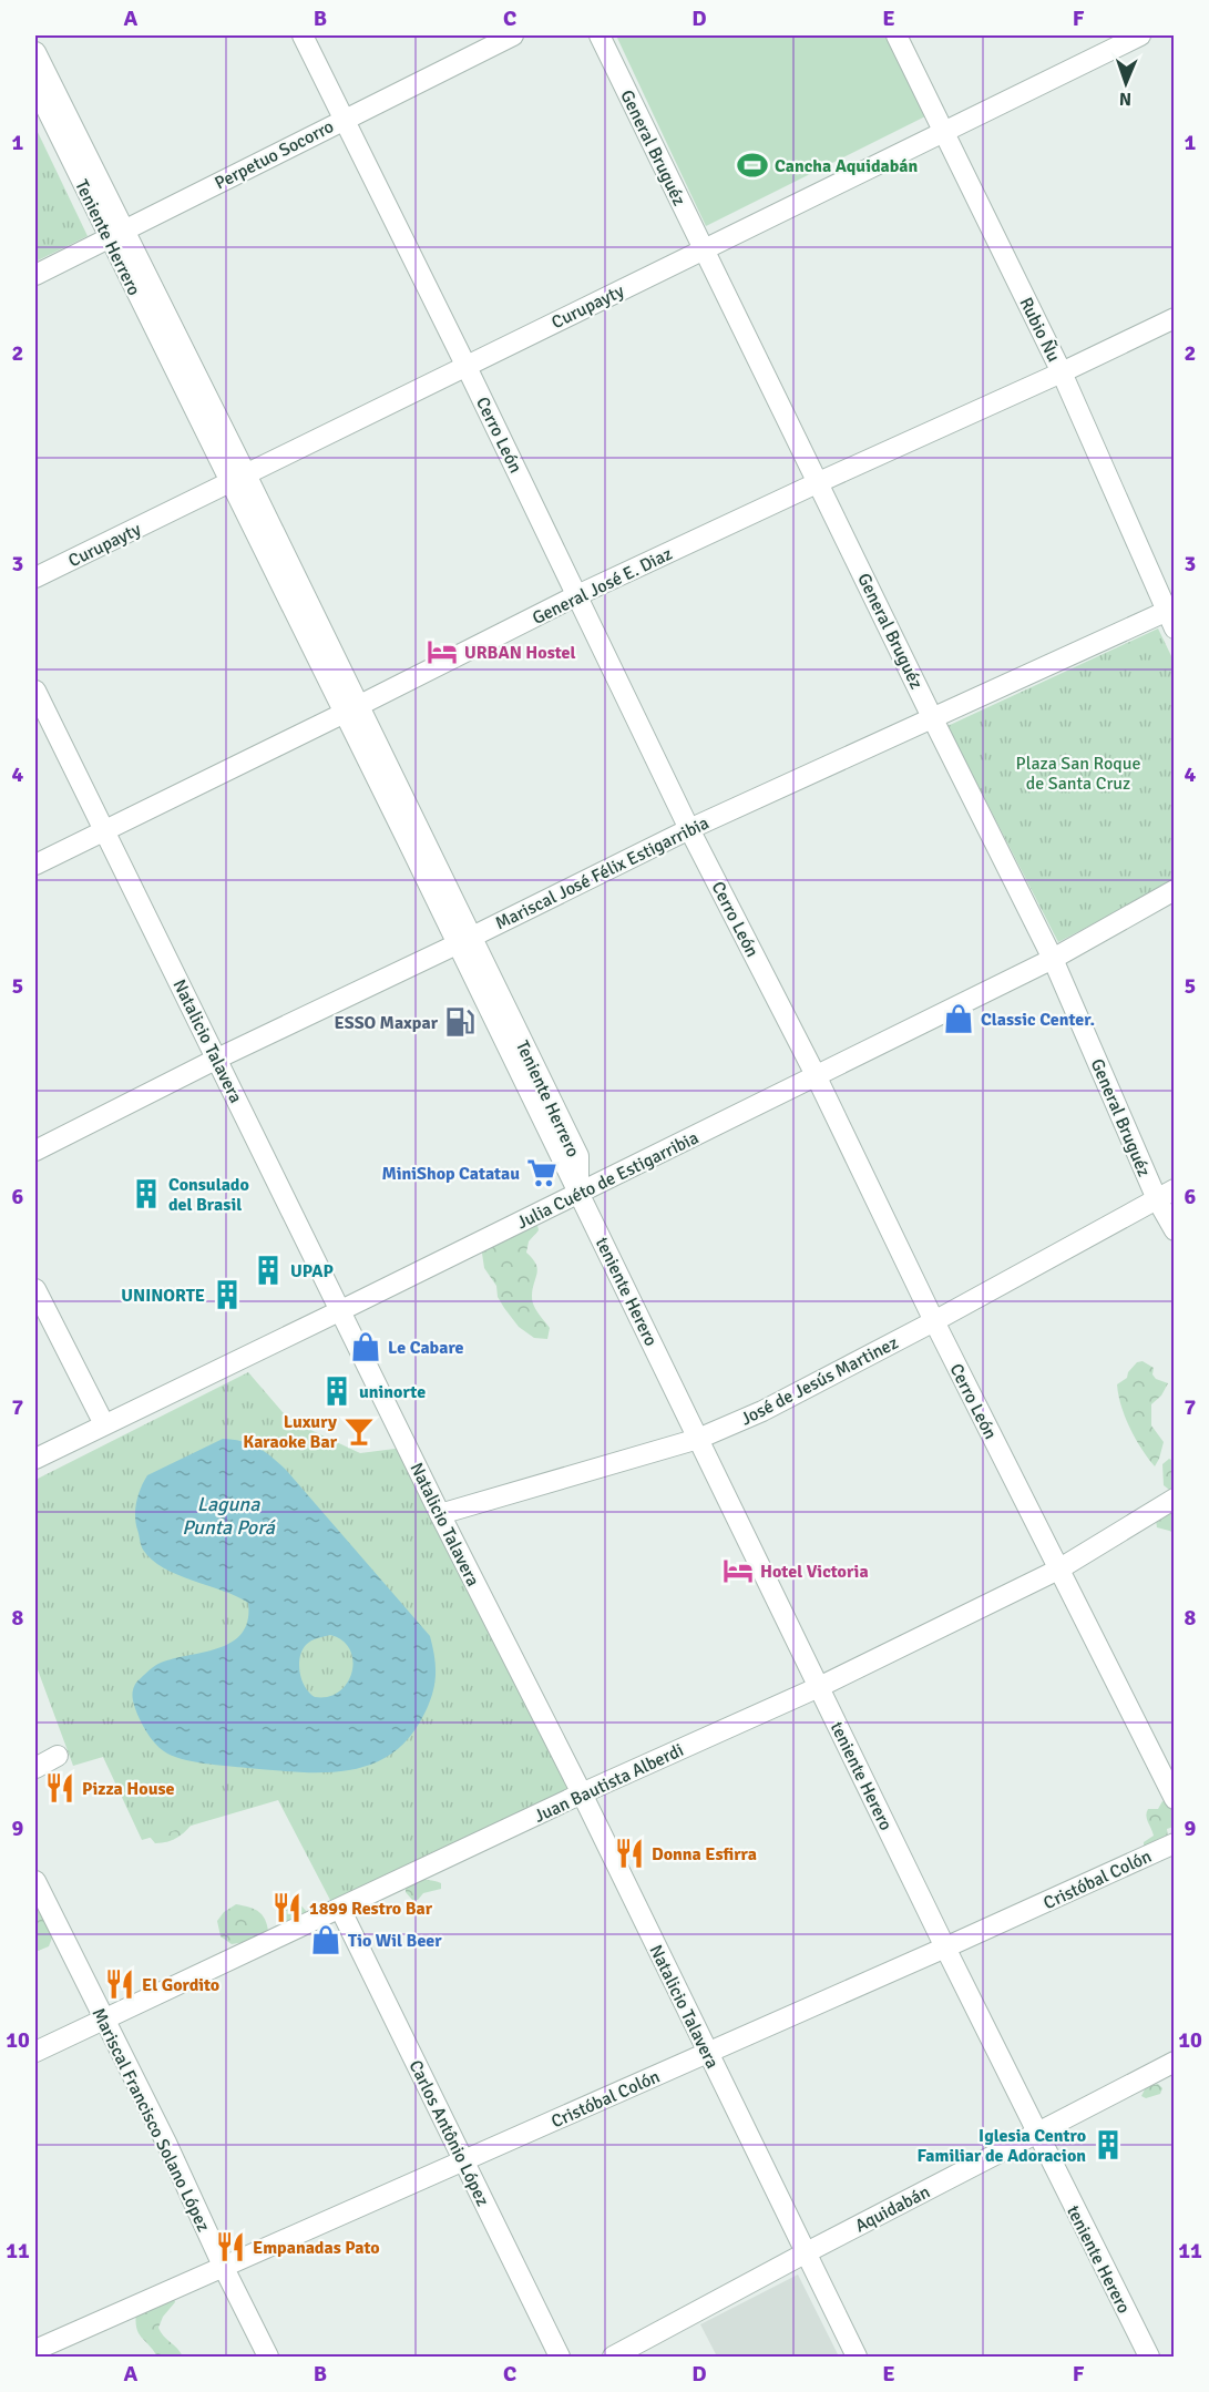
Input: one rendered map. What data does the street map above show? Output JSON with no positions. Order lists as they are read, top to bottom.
{
  "streets": {
    "street": [
      "General Bruguéz",
      "Perpetuo Socorro",
      "Teniente Herrero",
      "Curupayty",
      "Rubio Ñu",
      "Cerro León",
      "General José E. Diaz",
      "Mariscal José Félix Estigarribia",
      "Natalicio Talavera",
      "Julia Cuéto de Estigarribia",
      "teniente Herero",
      "José de Jesús Martinez",
      "Juan Bautista Alberdi",
      "Cristóbal Colón",
      "Mariscal Francisco Solano López",
      "Carlos Antônio López",
      "Aquidabán"
    ]
  },
  "crossings": [
    ["General Bruguéz", "Curupayty"],
    ["General Bruguéz", "General José E. Diaz"],
    ["General Bruguéz", "Mariscal José Félix Estigarribia"],
    ["General Bruguéz", "Julia Cuéto de Estigarribia"],
    ["General Bruguéz", "José de Jesús Martinez"],
    ["Perpetuo Socorro", "Teniente Herrero"],
    ["Perpetuo Socorro", "Cerro León"],
    ["Teniente Herrero", "Curupayty"],
    ["Teniente Herrero", "General José E. Diaz"],
    ["Teniente Herrero", "Mariscal José Félix Estigarribia"],
    ["Teniente Herrero", "Julia Cuéto de Estigarribia"],
    ["Teniente Herrero", "teniente Herero"],
    ["Curupayty", "Rubio Ñu"],
    ["Curupayty", "Cerro León"],
    ["Rubio Ñu", "General José E. Diaz"],
    ["Rubio Ñu", "Mariscal José Félix Estigarribia"],
    ["Cerro León", "General José E. Diaz"],
    ["Cerro León", "Mariscal José Félix Estigarribia"],
    ["Cerro León", "Julia Cuéto de Estigarribia"],
    ["Cerro León", "José de Jesús Martinez"],
    ["Cerro León", "Juan Bautista Alberdi"],
    ["General José E. Diaz", "Natalicio Talavera"],
    ["Mariscal José Félix Estigarribia", "Natalicio Talavera"],
    ["Natalicio Talavera", "Julia Cuéto de Estigarribia"],
    ["Natalicio Talavera", "José de Jesús Martinez"],
    ["Natalicio Talavera", "Juan Bautista Alberdi"],
    ["Natalicio Talavera", "Cristóbal Colón"],
    ["Natalicio Talavera", "Aquidabán"],
    ["Julia Cuéto de Estigarribia", "teniente Herero"],
    ["teniente Herero", "José de Jesús Martinez"],
    ["teniente Herero", "Juan Bautista Alberdi"],
    ["teniente Herero", "Cristóbal Colón"],
    ["teniente Herero", "Aquidabán"],
    ["Juan Bautista Alberdi", "Mariscal Francisco Solano López"],
    ["Juan Bautista Alberdi", "Carlos Antônio López"],
    ["Cristóbal Colón", "Mariscal Francisco Solano López"],
    ["Cristóbal Colón", "Carlos Antônio López"]
  ],
  "water": ["Laguna Punta Porá"],
  "parks": ["Plaza San Roque de Santa Cruz"],
  "places": {
    "sports": ["Cancha Aquidabán"],
    "hotel": ["URBAN Hostel", "Hotel Victoria"],
    "shop": ["Classic Center.", "Le Cabare", "Tio Wil Beer"],
    "fuel station": ["ESSO Maxpar"],
    "supermarket": ["MiniShop Catatau"],
    "building": [
      "Consulado del Brasil",
      "UPAP",
      "UNINORTE",
      "uninorte",
      "Iglesia Centro Familiar de Adoracion"
    ],
    "bar": ["Luxury Karaoke Bar"],
    "restaurant": [
      "Pizza House",
      "Donna Esfirra",
      "1899 Restro Bar",
      "El Gordito",
      "Empanadas Pato"
    ]
  },
  "north": "bottom",
  "grid": {
    "columns": [
      "A",
      "B",
      "C",
      "D",
      "E",
      "F"
    ],
    "rows": [
      "1",
      "2",
      "3",
      "4",
      "5",
      "6",
      "7",
      "8",
      "9",
      "10",
      "11"
    ]
  }
}
